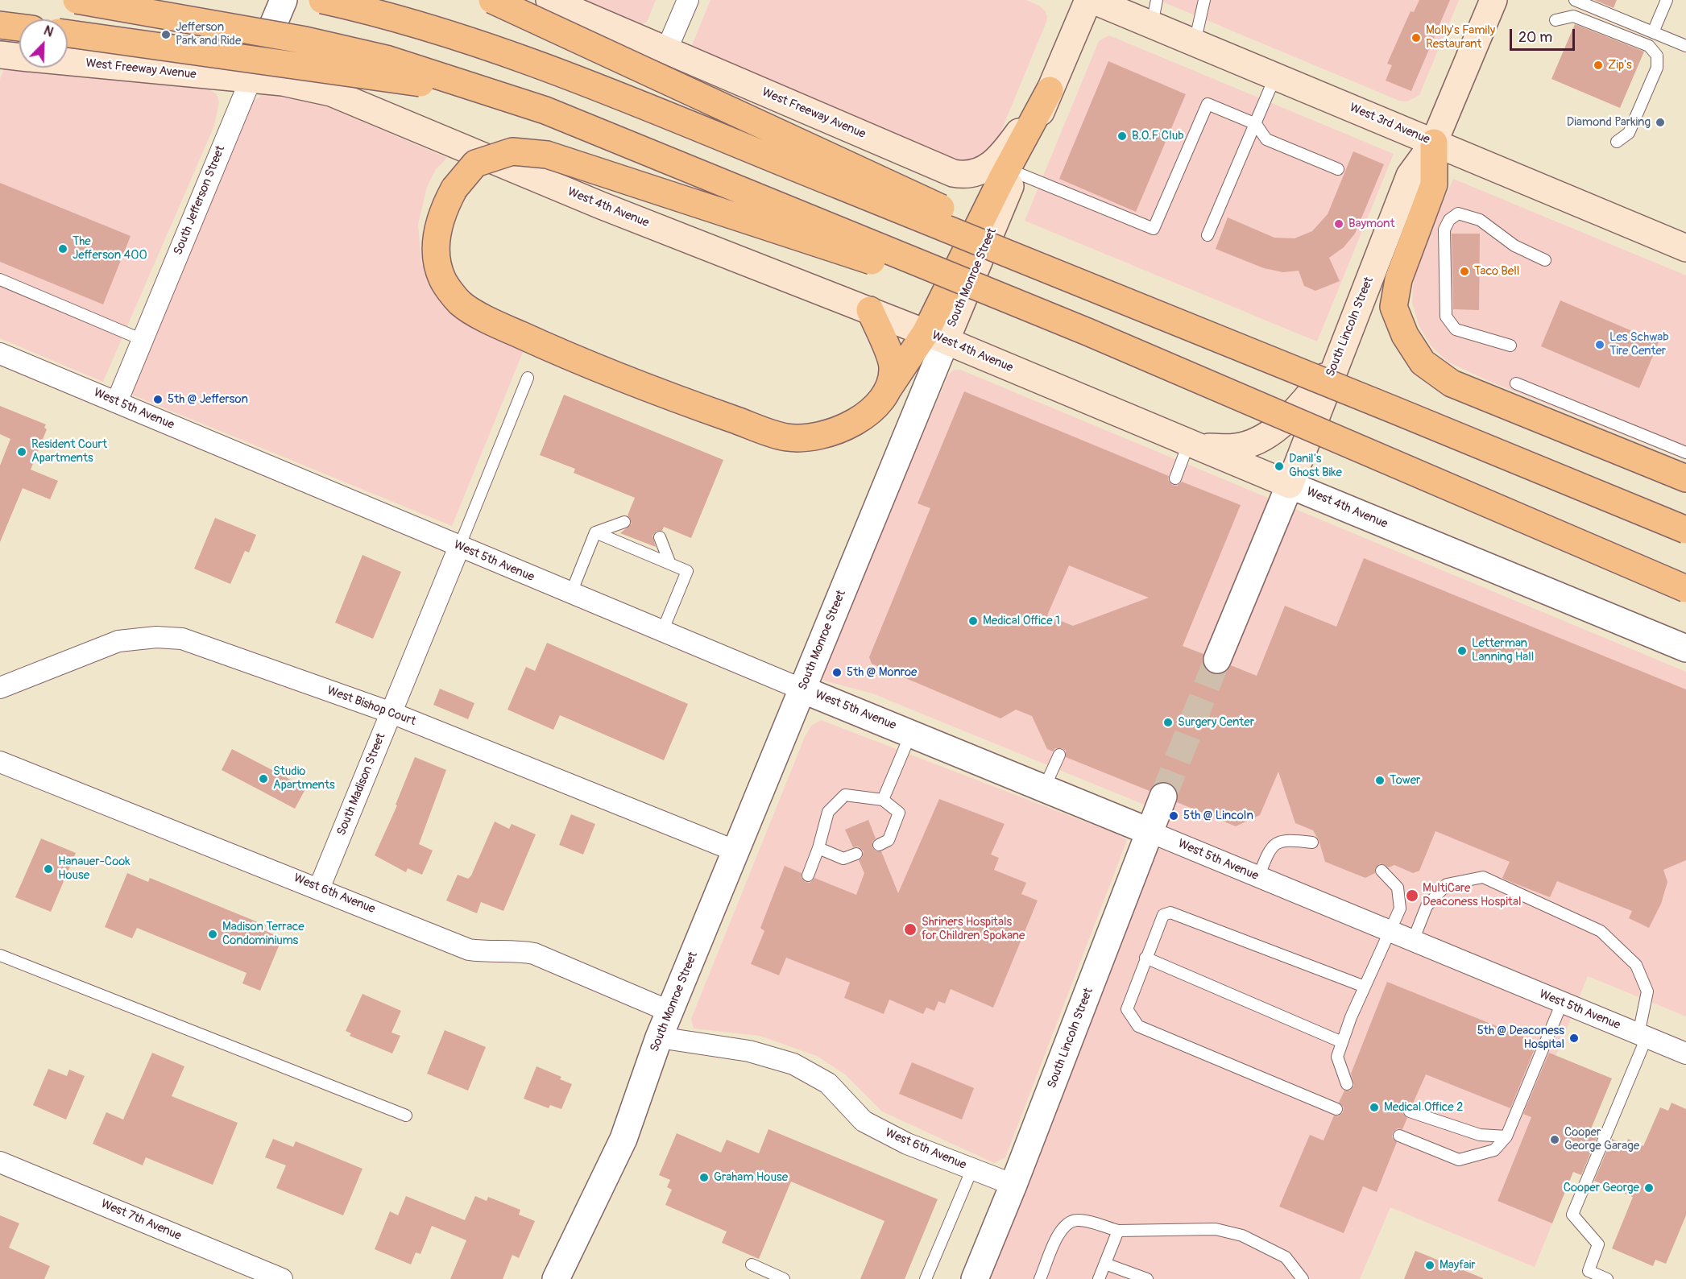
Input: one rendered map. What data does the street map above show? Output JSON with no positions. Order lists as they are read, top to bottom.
{
  "streets": {
    "main road": [
      "West Freeway Avenue",
      "West 3rd Avenue",
      "West 4th Avenue",
      "South Monroe Street",
      "South Lincoln Street"
    ],
    "street": [
      "South Jefferson Street",
      "West 5th Avenue",
      "West Bishop Court",
      "South Madison Street",
      "West 6th Avenue",
      "West 7th Avenue"
    ]
  },
  "crossings": [
    ["West Freeway Avenue", "South Jefferson Street"],
    ["West Freeway Avenue", "West 4th Avenue"],
    ["West Freeway Avenue", "South Monroe Street"],
    ["West 3rd Avenue", "South Lincoln Street"],
    ["South Jefferson Street", "West 4th Avenue"],
    ["South Jefferson Street", "West 5th Avenue"],
    ["West 4th Avenue", "South Monroe Street"],
    ["West 4th Avenue", "South Lincoln Street"],
    ["South Monroe Street", "West 5th Avenue"],
    ["South Monroe Street", "West Bishop Court"],
    ["South Monroe Street", "West 6th Avenue"],
    ["South Lincoln Street", "West 5th Avenue"],
    ["South Lincoln Street", "West 6th Avenue"],
    ["West 5th Avenue", "South Madison Street"],
    ["West Bishop Court", "South Madison Street"],
    ["South Madison Street", "West 6th Avenue"]
  ],
  "places": [
    "Jefferson Park and Ride",
    "Molly's Family Restaurant",
    "Zip's",
    "Diamond Parking",
    "B.O.F Club",
    "Baymont",
    "The Jefferson 400",
    "Taco Bell",
    "Les Schwab Tire Center",
    "5th @ Jefferson",
    "Resident Court Apartments",
    "Danil's Ghost Bike",
    "Medical Office 1",
    "Letterman Lanning Hall",
    "5th @ Monroe",
    "Surgery Center",
    "Studio Apartments",
    "Tower",
    "5th @ Lincoln",
    "Hanauer-Cook House",
    "MultiCare Deaconess Hospital",
    "Shriners Hospitals for Children Spokane",
    "Madison Terrace Condominiums",
    "5th @ Deaconess Hospital",
    "Medical Office 2",
    "Cooper George Garage",
    "Graham House",
    "Cooper George",
    "Mayfair"
  ],
  "scale_bar": "20 m",
  "north": "top right"
}
